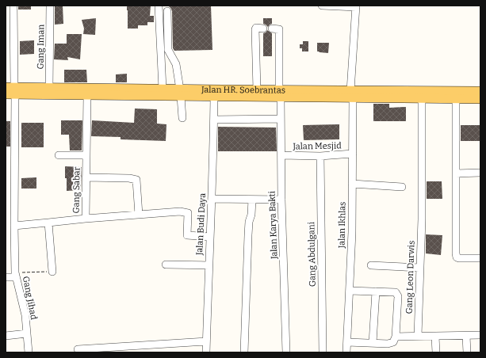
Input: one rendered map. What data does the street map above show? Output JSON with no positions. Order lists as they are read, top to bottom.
{
  "streets": {
    "main road": ["Jalan HR. Soebrantas"],
    "street": [
      "Gang Iman",
      "Jalan Mesjid",
      "Gang Sabar",
      "Jalan Budi Daya",
      "Jalan Karya Bakti",
      "Jalan Ikhlas",
      "Gang Abdulgani",
      "Gang Leon Darwis",
      "Gang Jihad"
    ]
  },
  "crossings": [
    ["Gang Iman", "Jalan HR. Soebrantas"],
    ["Jalan HR. Soebrantas", "Gang Sabar"],
    ["Jalan HR. Soebrantas", "Jalan Budi Daya"],
    ["Jalan HR. Soebrantas", "Jalan Karya Bakti"],
    ["Jalan HR. Soebrantas", "Jalan Ikhlas"],
    ["Jalan HR. Soebrantas", "Gang Leon Darwis"],
    ["Jalan HR. Soebrantas", "Gang Jihad"],
    ["Jalan Mesjid", "Jalan Karya Bakti"],
    ["Jalan Mesjid", "Jalan Ikhlas"],
    ["Jalan Mesjid", "Gang Abdulgani"],
    ["Gang Sabar", "Gang Jihad"]
  ]
}
